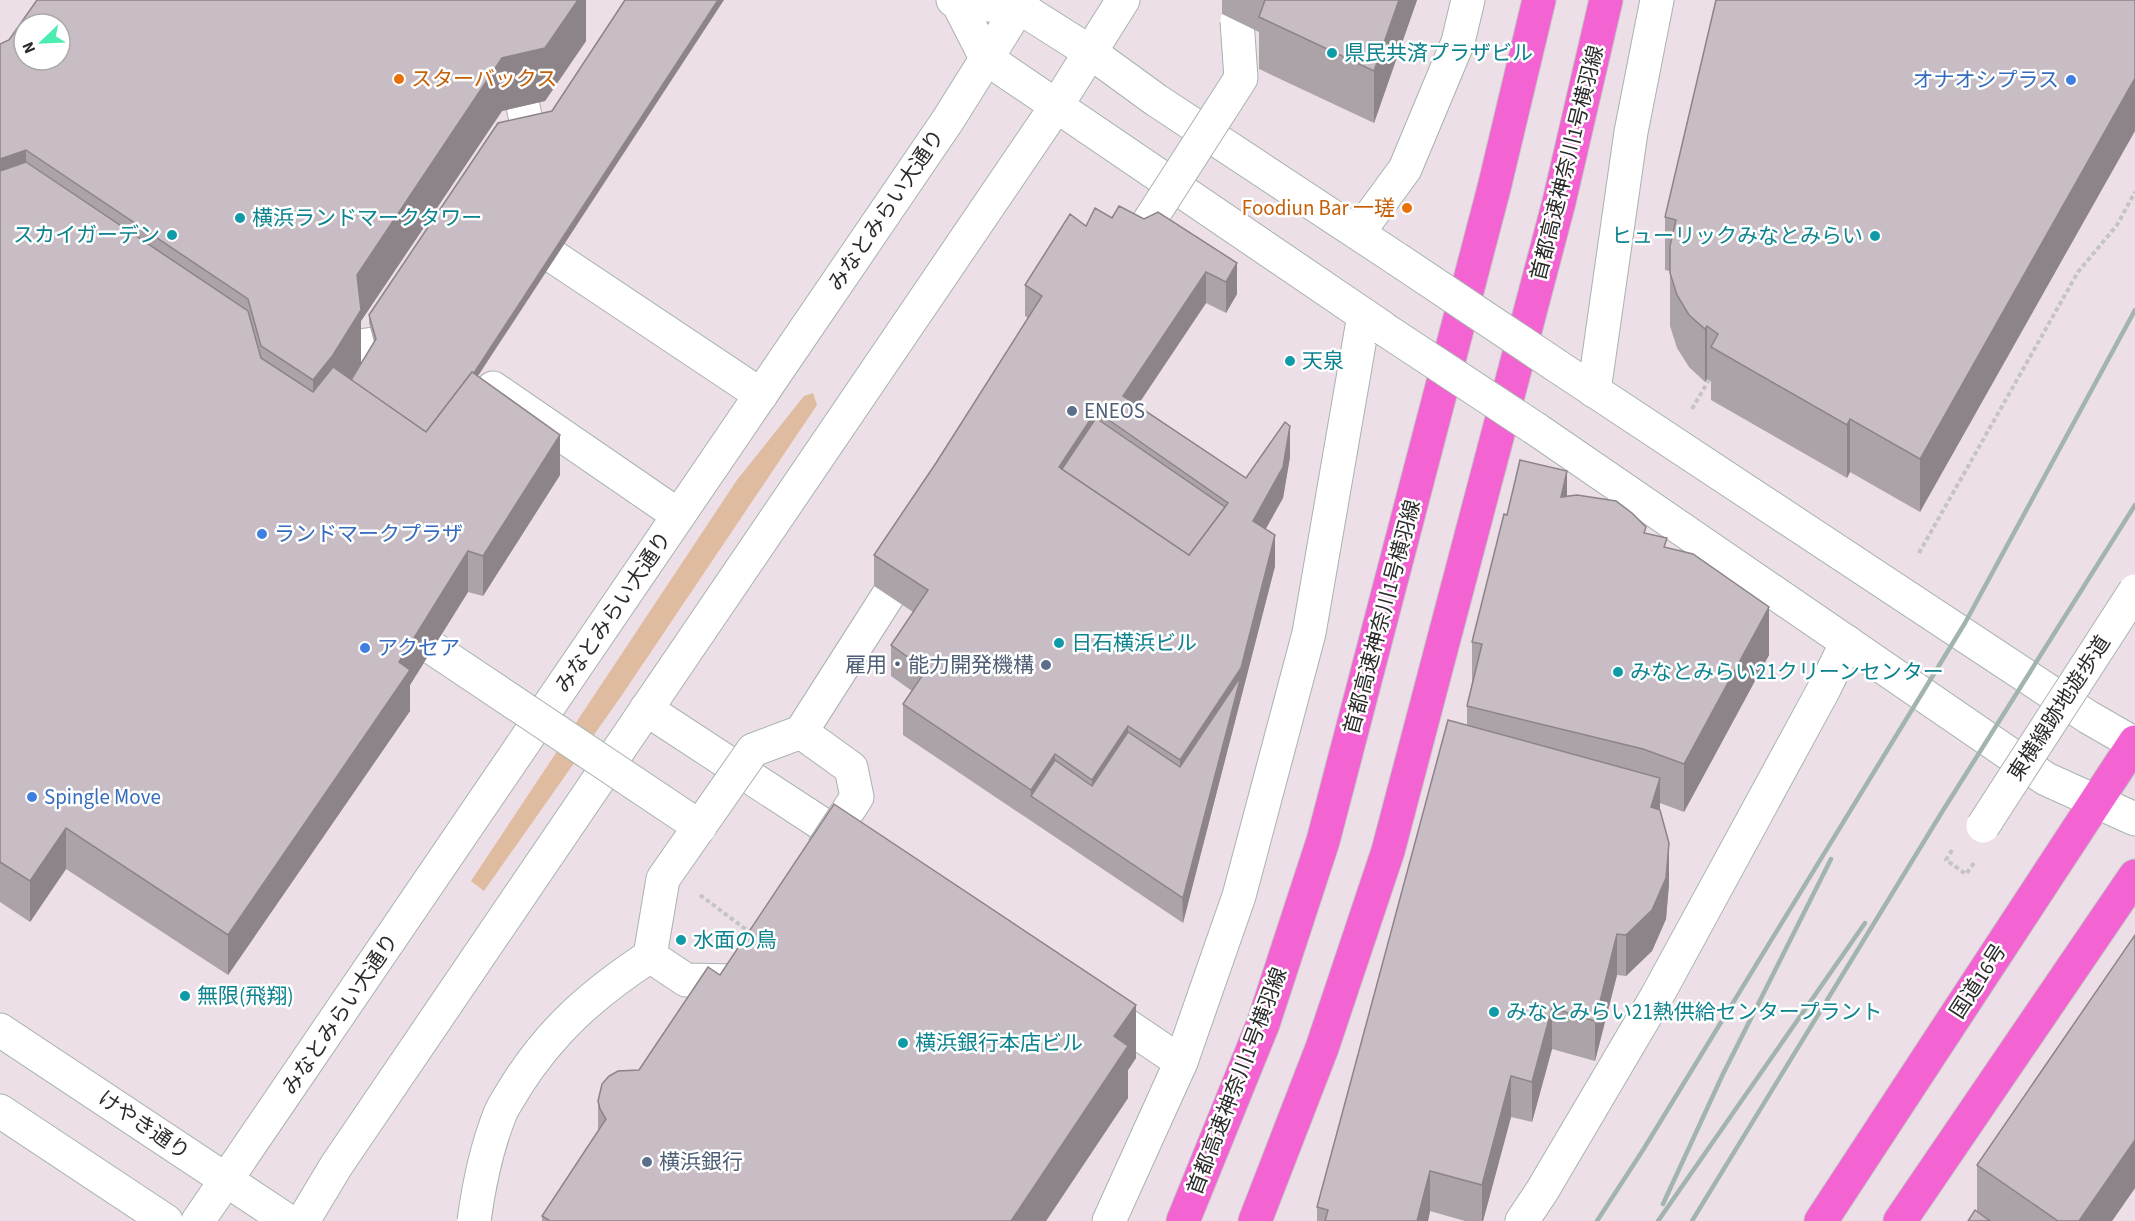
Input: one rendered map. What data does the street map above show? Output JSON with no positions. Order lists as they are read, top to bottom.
{
  "streets": {
    "highway": ["首都高速神奈川1号横羽線", "国道16号"],
    "street": ["みなとみらい大通り", "東横線跡地遊歩道", "けやき通り"]
  },
  "crossings": [
    ["みなとみらい大通り", "けやき通り"]
  ],
  "places": [
    "県民共済プラザビル",
    "スターバックス",
    "オナオシプラス",
    "Foodiun Bar 一瑳",
    "横浜ランドマークタワー",
    "スカイガーデン",
    "ヒューリックみなとみらい",
    "天泉",
    "ENEOS",
    "ランドマークプラザ",
    "日石横浜ビル",
    "アクセア",
    "雇用・能力開発機構",
    "みなとみらい21クリーンセンター",
    "Spingle Move",
    "水面の鳥",
    "無限(飛翔)",
    "みなとみらい21熱供給センタープラント",
    "横浜銀行本店ビル",
    "横浜銀行"
  ],
  "north": "bottom left"
}
